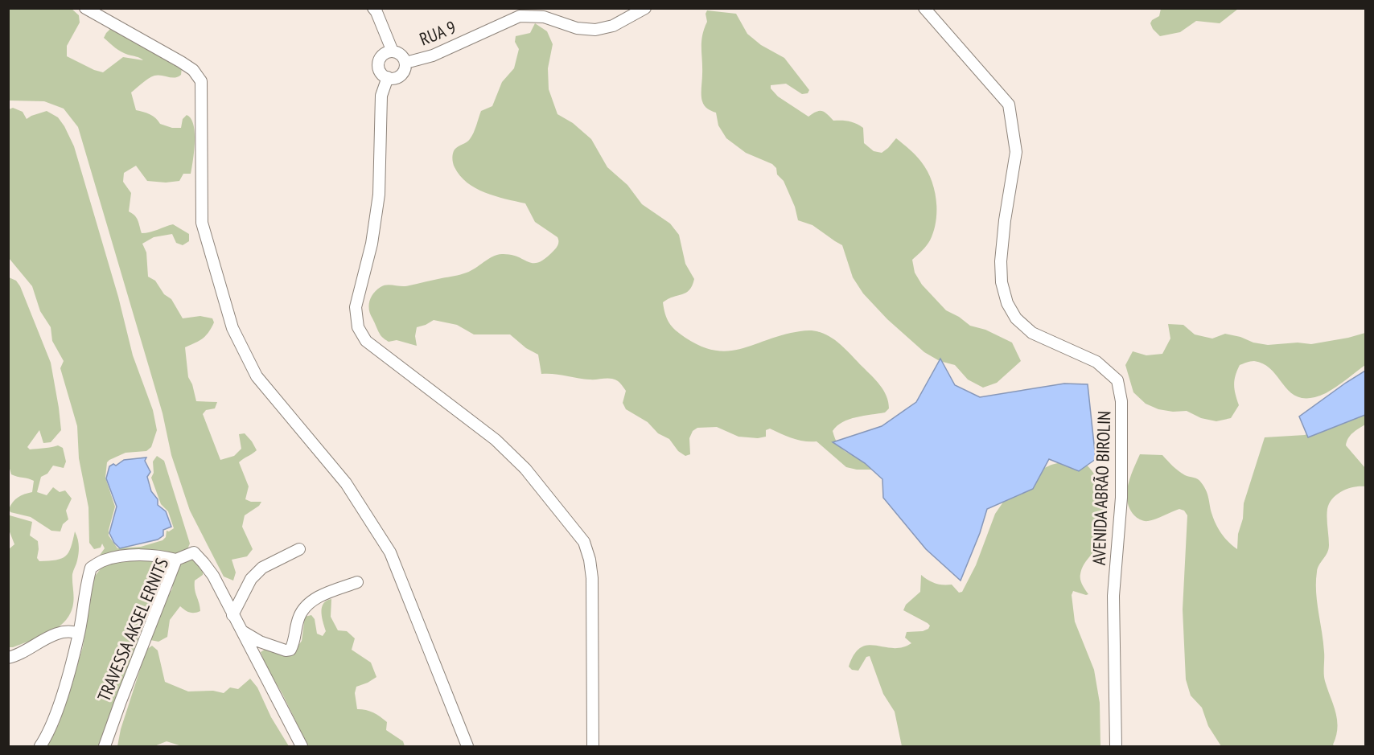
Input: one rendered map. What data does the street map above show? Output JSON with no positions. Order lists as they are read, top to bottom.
{
  "streets": {
    "street": ["RUA 9", "AVENIDA ABRÃO BIROLIN", "TRAVESSA AKSEL ERNITS"]
  }
}
